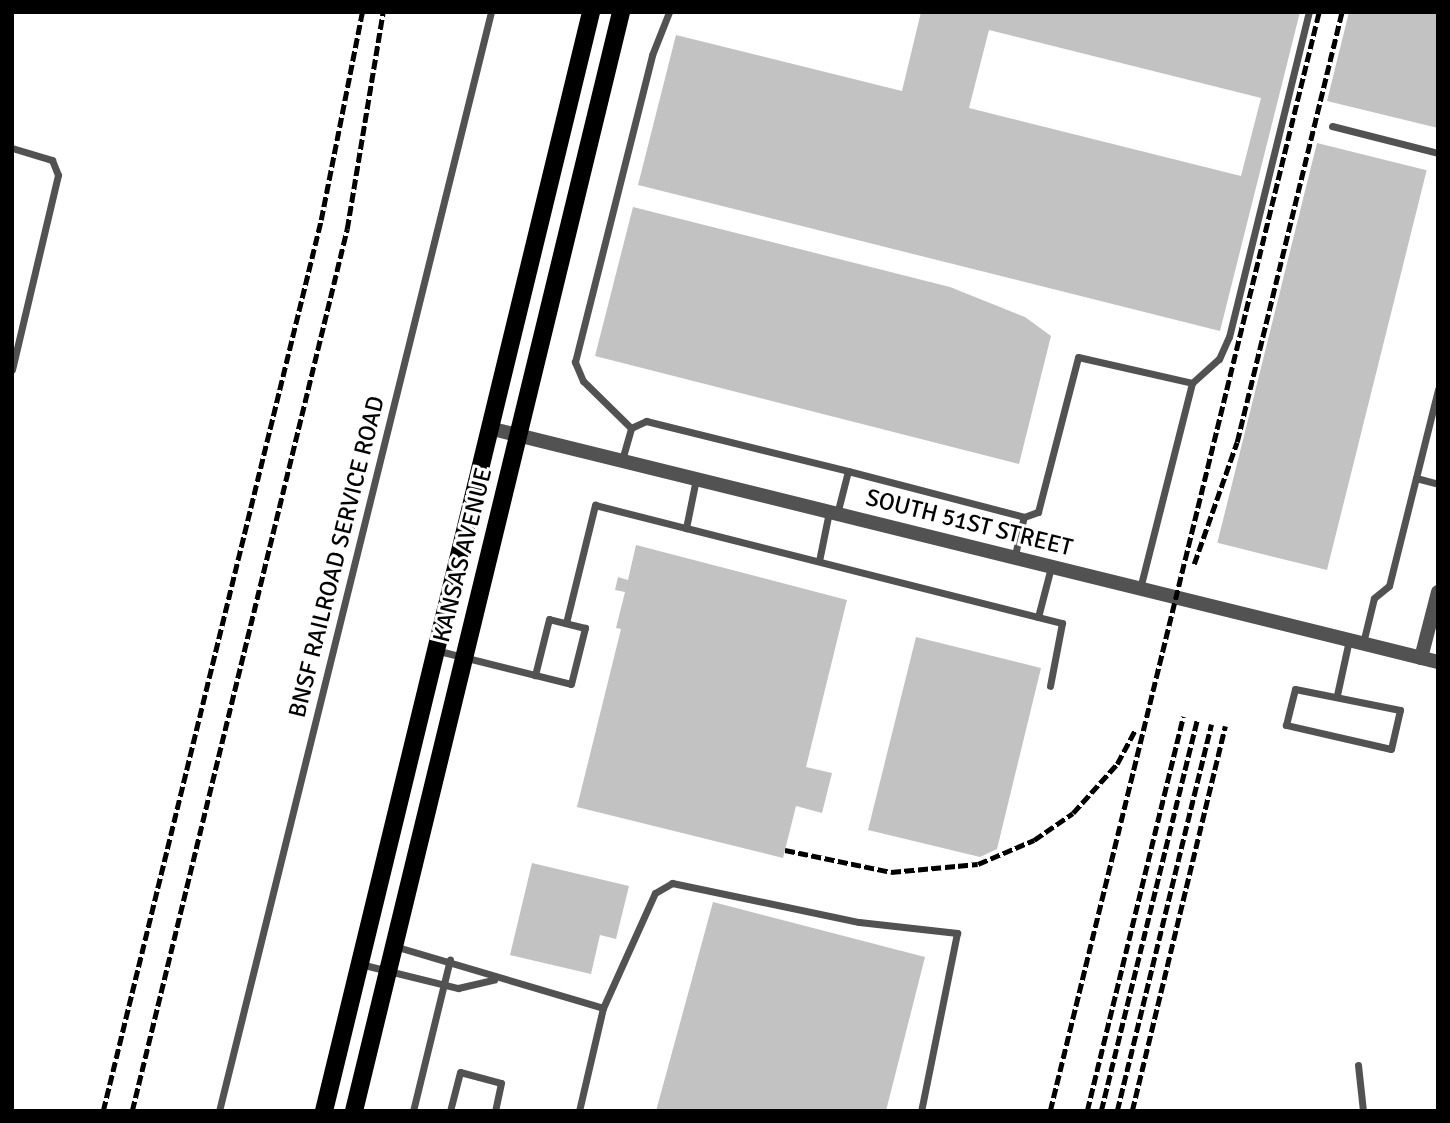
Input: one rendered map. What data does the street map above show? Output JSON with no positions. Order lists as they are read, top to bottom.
{
  "streets": {
    "main road": ["KANSAS AVENUE"],
    "street": ["SOUTH 51ST STREET"],
    "lane": ["BNSF RAILROAD SERVICE ROAD"]
  },
  "crossings": [
    ["SOUTH 51ST STREET", "KANSAS AVENUE"]
  ]
}
